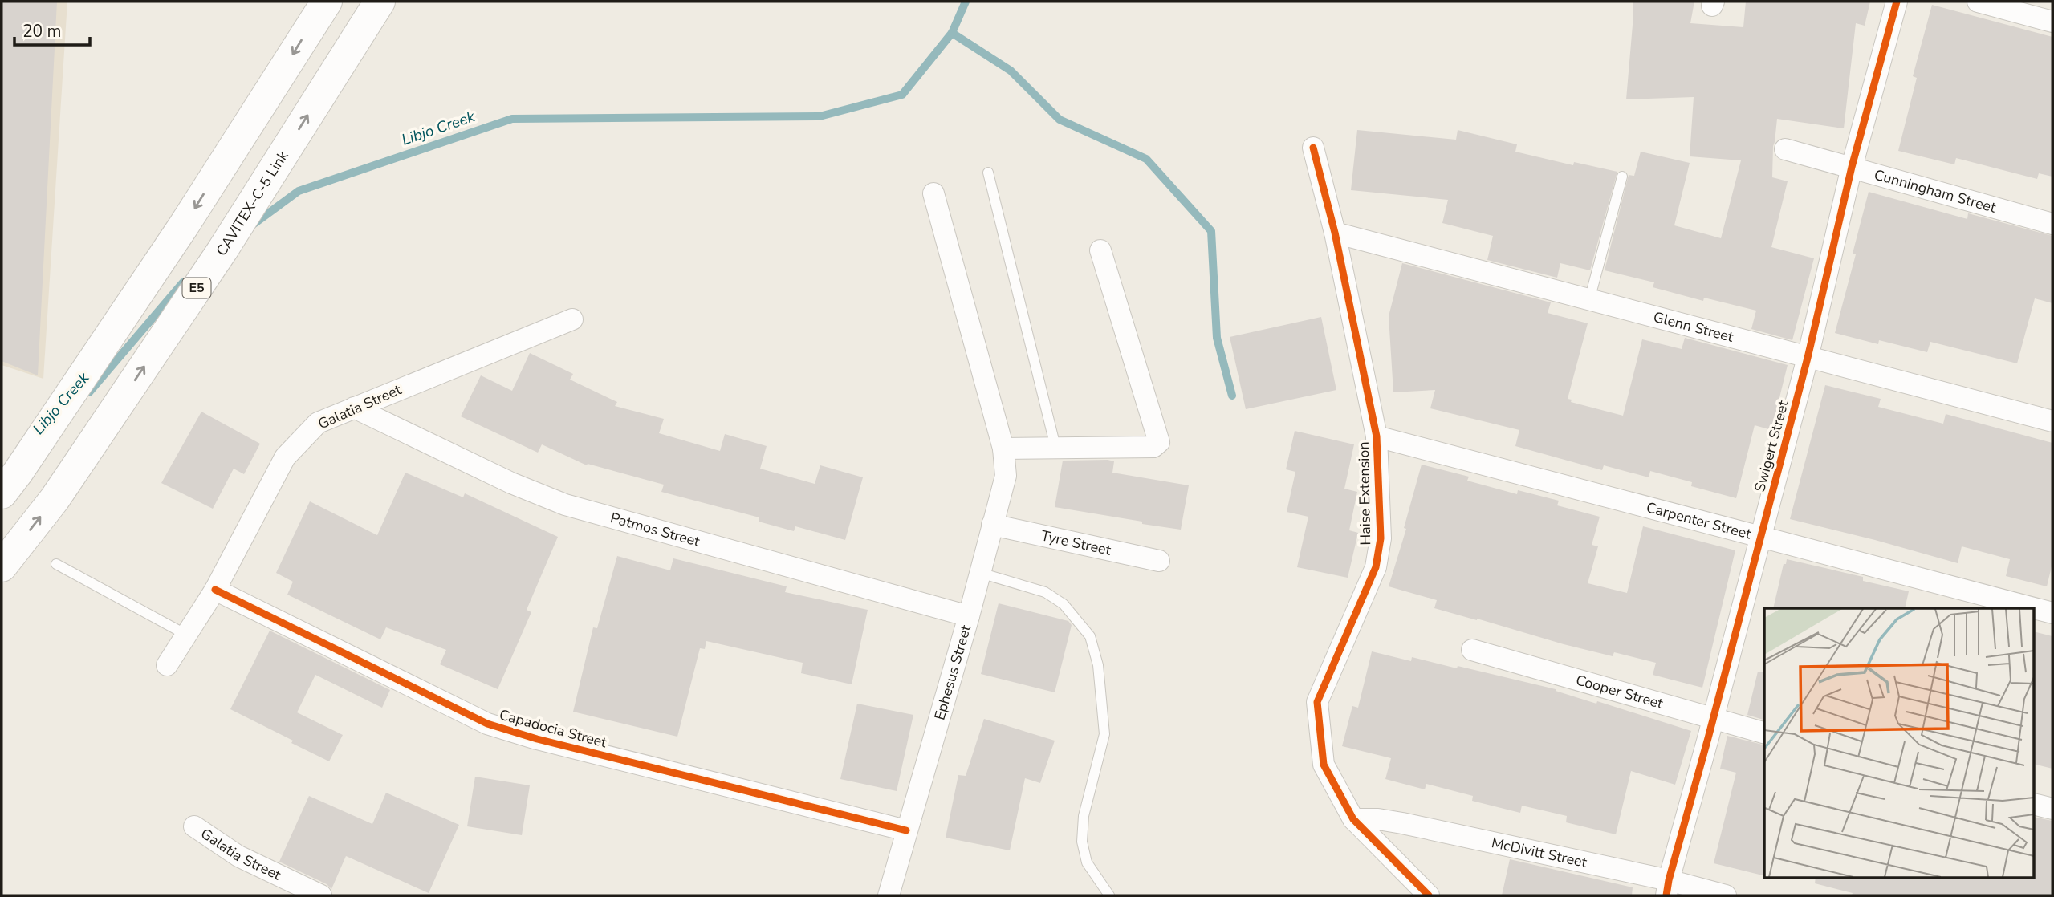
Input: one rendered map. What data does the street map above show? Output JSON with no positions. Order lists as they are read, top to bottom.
{
  "streets": {
    "highway": ["CAVITEX–C-5 Link", "E5"],
    "street": [
      "Cunningham Street",
      "Glenn Street",
      "Galatia Street",
      "Swigert Street",
      "Haise Extension",
      "Carpenter Street",
      "Patmos Street",
      "Tyre Street",
      "Ephesus Street",
      "Cooper Street",
      "Capadocia Street",
      "McDivitt Street"
    ]
  },
  "crossings": [
    ["Cunningham Street", "Swigert Street"],
    ["Glenn Street", "Swigert Street"],
    ["Glenn Street", "Haise Extension"],
    ["Galatia Street", "Patmos Street"],
    ["Galatia Street", "Capadocia Street"],
    ["Swigert Street", "Carpenter Street"],
    ["Swigert Street", "Cooper Street"],
    ["Swigert Street", "McDivitt Street"],
    ["Haise Extension", "Carpenter Street"],
    ["Haise Extension", "McDivitt Street"],
    ["Patmos Street", "Ephesus Street"],
    ["Tyre Street", "Ephesus Street"],
    ["Ephesus Street", "Capadocia Street"]
  ],
  "water": ["Libjo Creek"],
  "scale_bar": "20 m"
}
